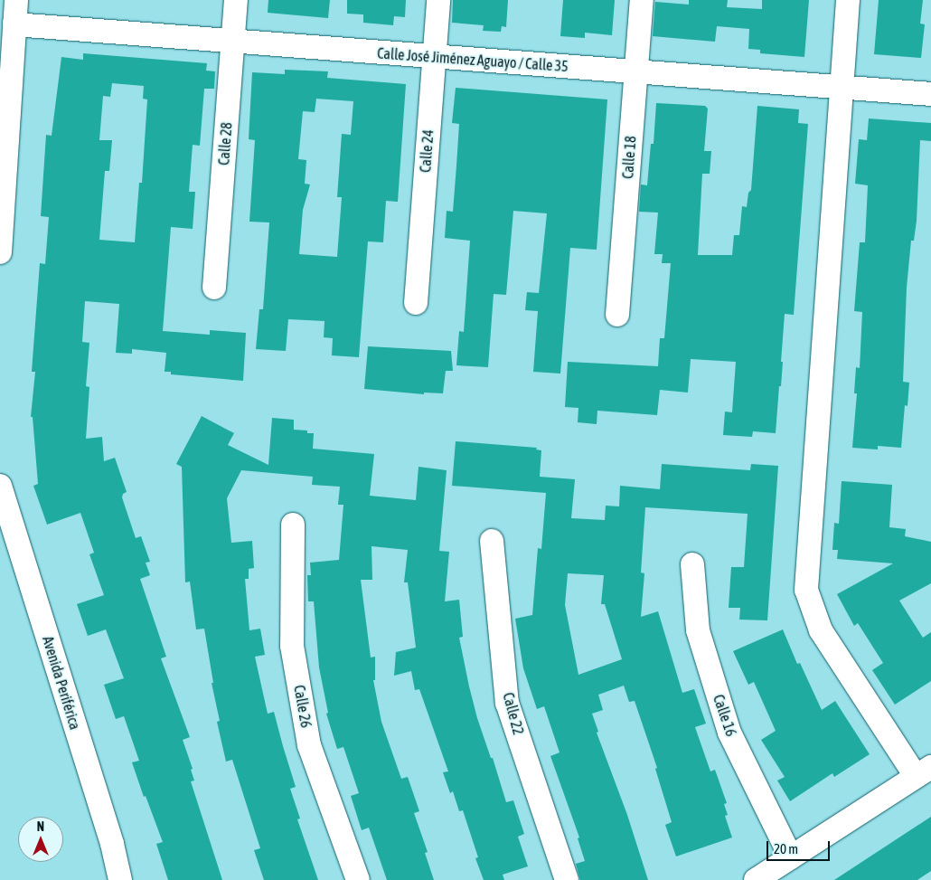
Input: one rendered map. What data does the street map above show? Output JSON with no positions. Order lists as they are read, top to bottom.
{
  "streets": {
    "street": [
      "Calle José Jiménez Aguayo / Calle 35",
      "Calle 28",
      "Calle 24",
      "Calle 18",
      "Avenida Periférica",
      "Calle 26",
      "Calle 22",
      "Calle 16"
    ]
  },
  "crossings": [
    ["Calle José Jiménez Aguayo / Calle 35", "Calle 28"],
    ["Calle José Jiménez Aguayo / Calle 35", "Calle 24"],
    ["Calle José Jiménez Aguayo / Calle 35", "Calle 18"]
  ],
  "scale_bar": "20 m",
  "north": "top"
}
